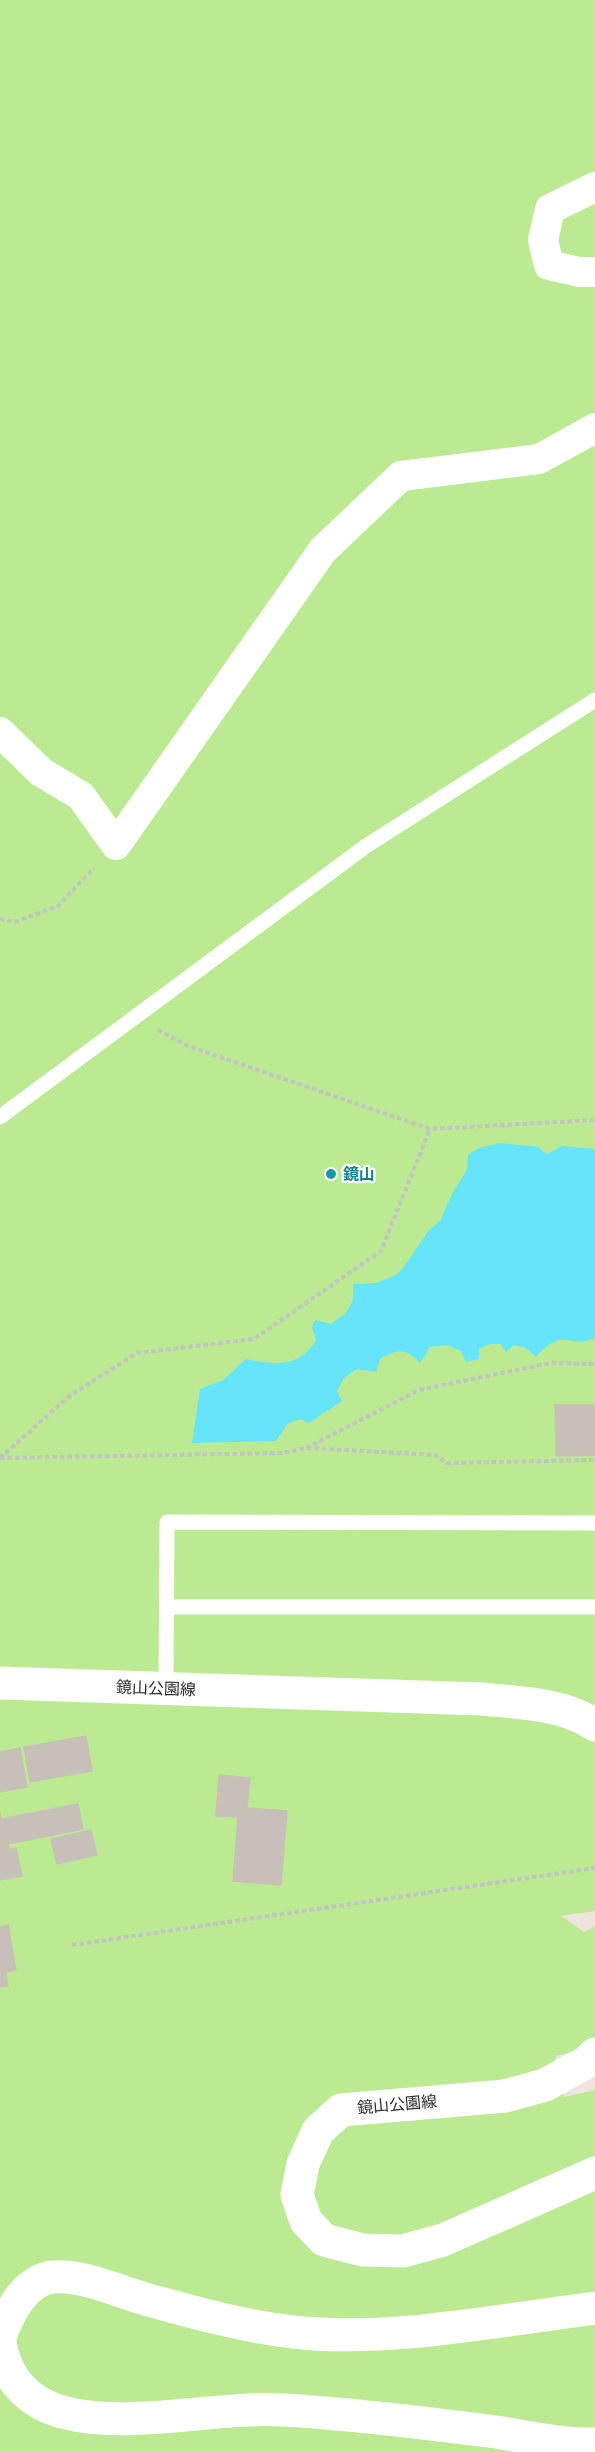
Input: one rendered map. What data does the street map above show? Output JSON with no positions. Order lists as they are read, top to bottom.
{
  "streets": {
    "main road": ["鏡山公園線"]
  },
  "places": ["鏡山"]
}
